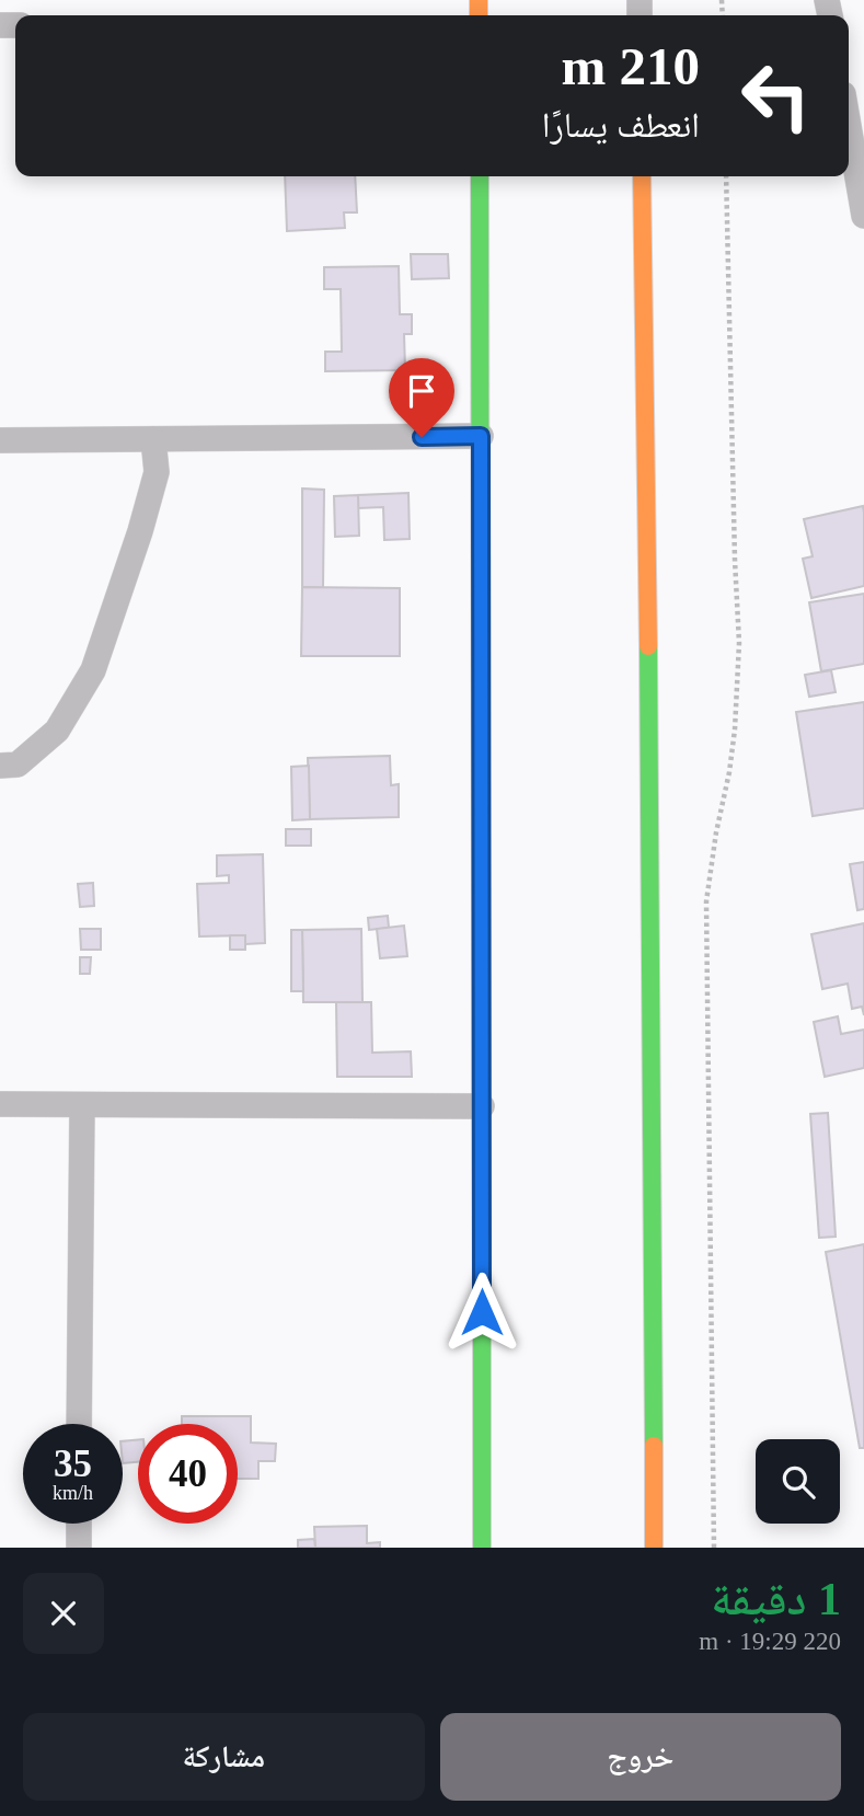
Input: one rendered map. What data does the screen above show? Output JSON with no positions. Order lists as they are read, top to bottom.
{
  "page": {
    "turn": ["210 m", "انعطف يسارًا"],
    "speed": "35 km/h",
    "limit": "40",
    "heading": ["1 دقيقة", "220 m · 19:29"],
    "buttons": ["خروج", "مشاركة"]
  }
}
